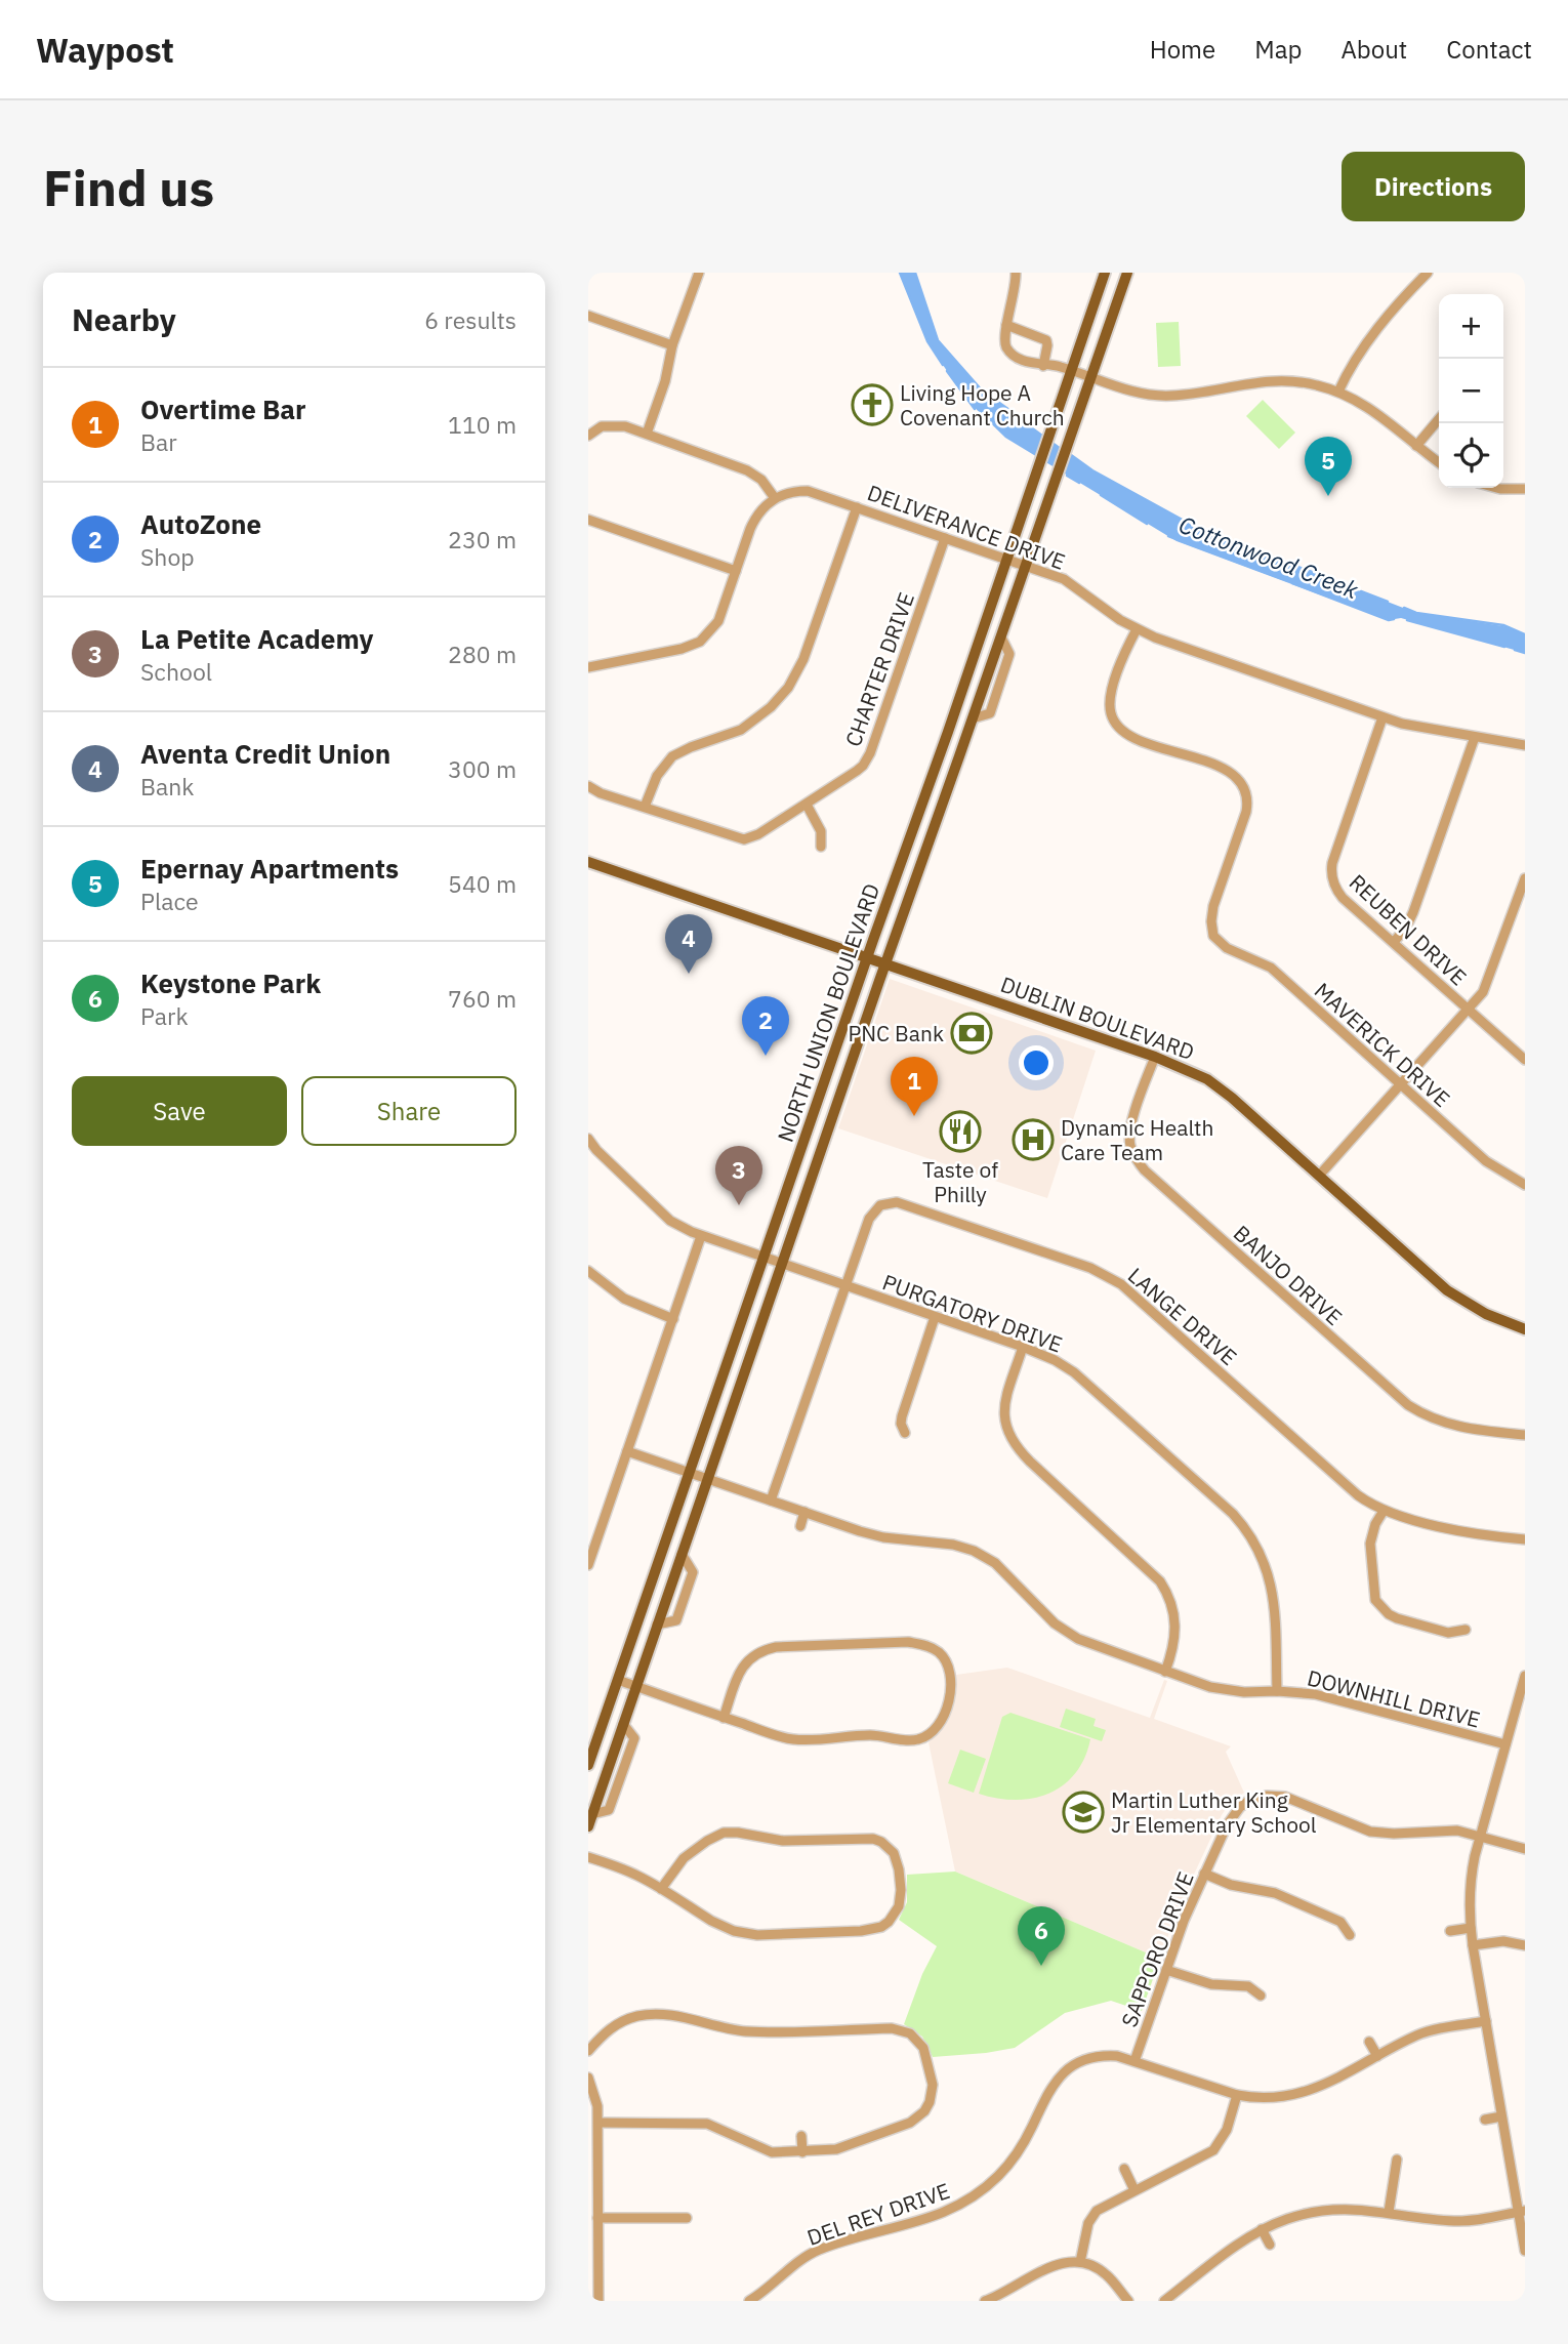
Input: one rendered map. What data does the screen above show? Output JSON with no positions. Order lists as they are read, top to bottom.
{
  "streets": {
    "main road": ["NORTH UNION BOULEVARD", "DUBLIN BOULEVARD"],
    "street": [
      "DELIVERANCE DRIVE",
      "CHARTER DRIVE",
      "REUBEN DRIVE",
      "MAVERICK DRIVE",
      "BANJO DRIVE",
      "PURGATORY DRIVE",
      "LANGE DRIVE",
      "DOWNHILL DRIVE",
      "SAPPORO DRIVE",
      "DEL REY DRIVE"
    ]
  },
  "crossings": [
    ["DELIVERANCE DRIVE", "CHARTER DRIVE"],
    ["DELIVERANCE DRIVE", "REUBEN DRIVE"],
    ["DELIVERANCE DRIVE", "NORTH UNION BOULEVARD"],
    ["DELIVERANCE DRIVE", "MAVERICK DRIVE"],
    ["NORTH UNION BOULEVARD", "DUBLIN BOULEVARD"],
    ["NORTH UNION BOULEVARD", "PURGATORY DRIVE"],
    ["NORTH UNION BOULEVARD", "DOWNHILL DRIVE"],
    ["DUBLIN BOULEVARD", "BANJO DRIVE"],
    ["PURGATORY DRIVE", "LANGE DRIVE"],
    ["PURGATORY DRIVE", "DOWNHILL DRIVE"],
    ["LANGE DRIVE", "DOWNHILL DRIVE"],
    ["SAPPORO DRIVE", "DEL REY DRIVE"]
  ],
  "water": ["Cottonwood Creek"],
  "places": {
    "church": ["Living Hope A Covenant Church"],
    "bank": ["PNC Bank"],
    "restaurant": ["Taste of Philly"],
    "hospital": ["Dynamic Health Care Team"],
    "school or university": ["Martin Luther King Jr Elementary School"]
  },
  "page": {
    "header": "Waypost",
    "nav": [
      "Home",
      "Map",
      "About",
      "Contact"
    ],
    "buttons": [
      "Directions",
      ["Save", "Share"]
    ],
    "title": "Find us",
    "heading": ["Nearby", "6 results"],
    "map_buttons": ["+", "−"],
    "list": [
      {
        "mark": "1",
        "name": "Overtime Bar",
        "note": "Bar",
        "value": "110 m"
      },
      {
        "mark": "2",
        "name": "AutoZone",
        "note": "Shop",
        "value": "230 m"
      },
      {
        "mark": "3",
        "name": "La Petite Academy",
        "note": "School",
        "value": "280 m"
      },
      {
        "mark": "4",
        "name": "Aventa Credit Union",
        "note": "Bank",
        "value": "300 m"
      },
      {
        "mark": "5",
        "name": "Epernay Apartments",
        "note": "Place",
        "value": "540 m"
      },
      {
        "mark": "6",
        "name": "Keystone Park",
        "note": "Park",
        "value": "760 m"
      }
    ],
    "pins": [
      "5",
      "4",
      "2",
      "1",
      "3",
      "6"
    ]
  }
}
